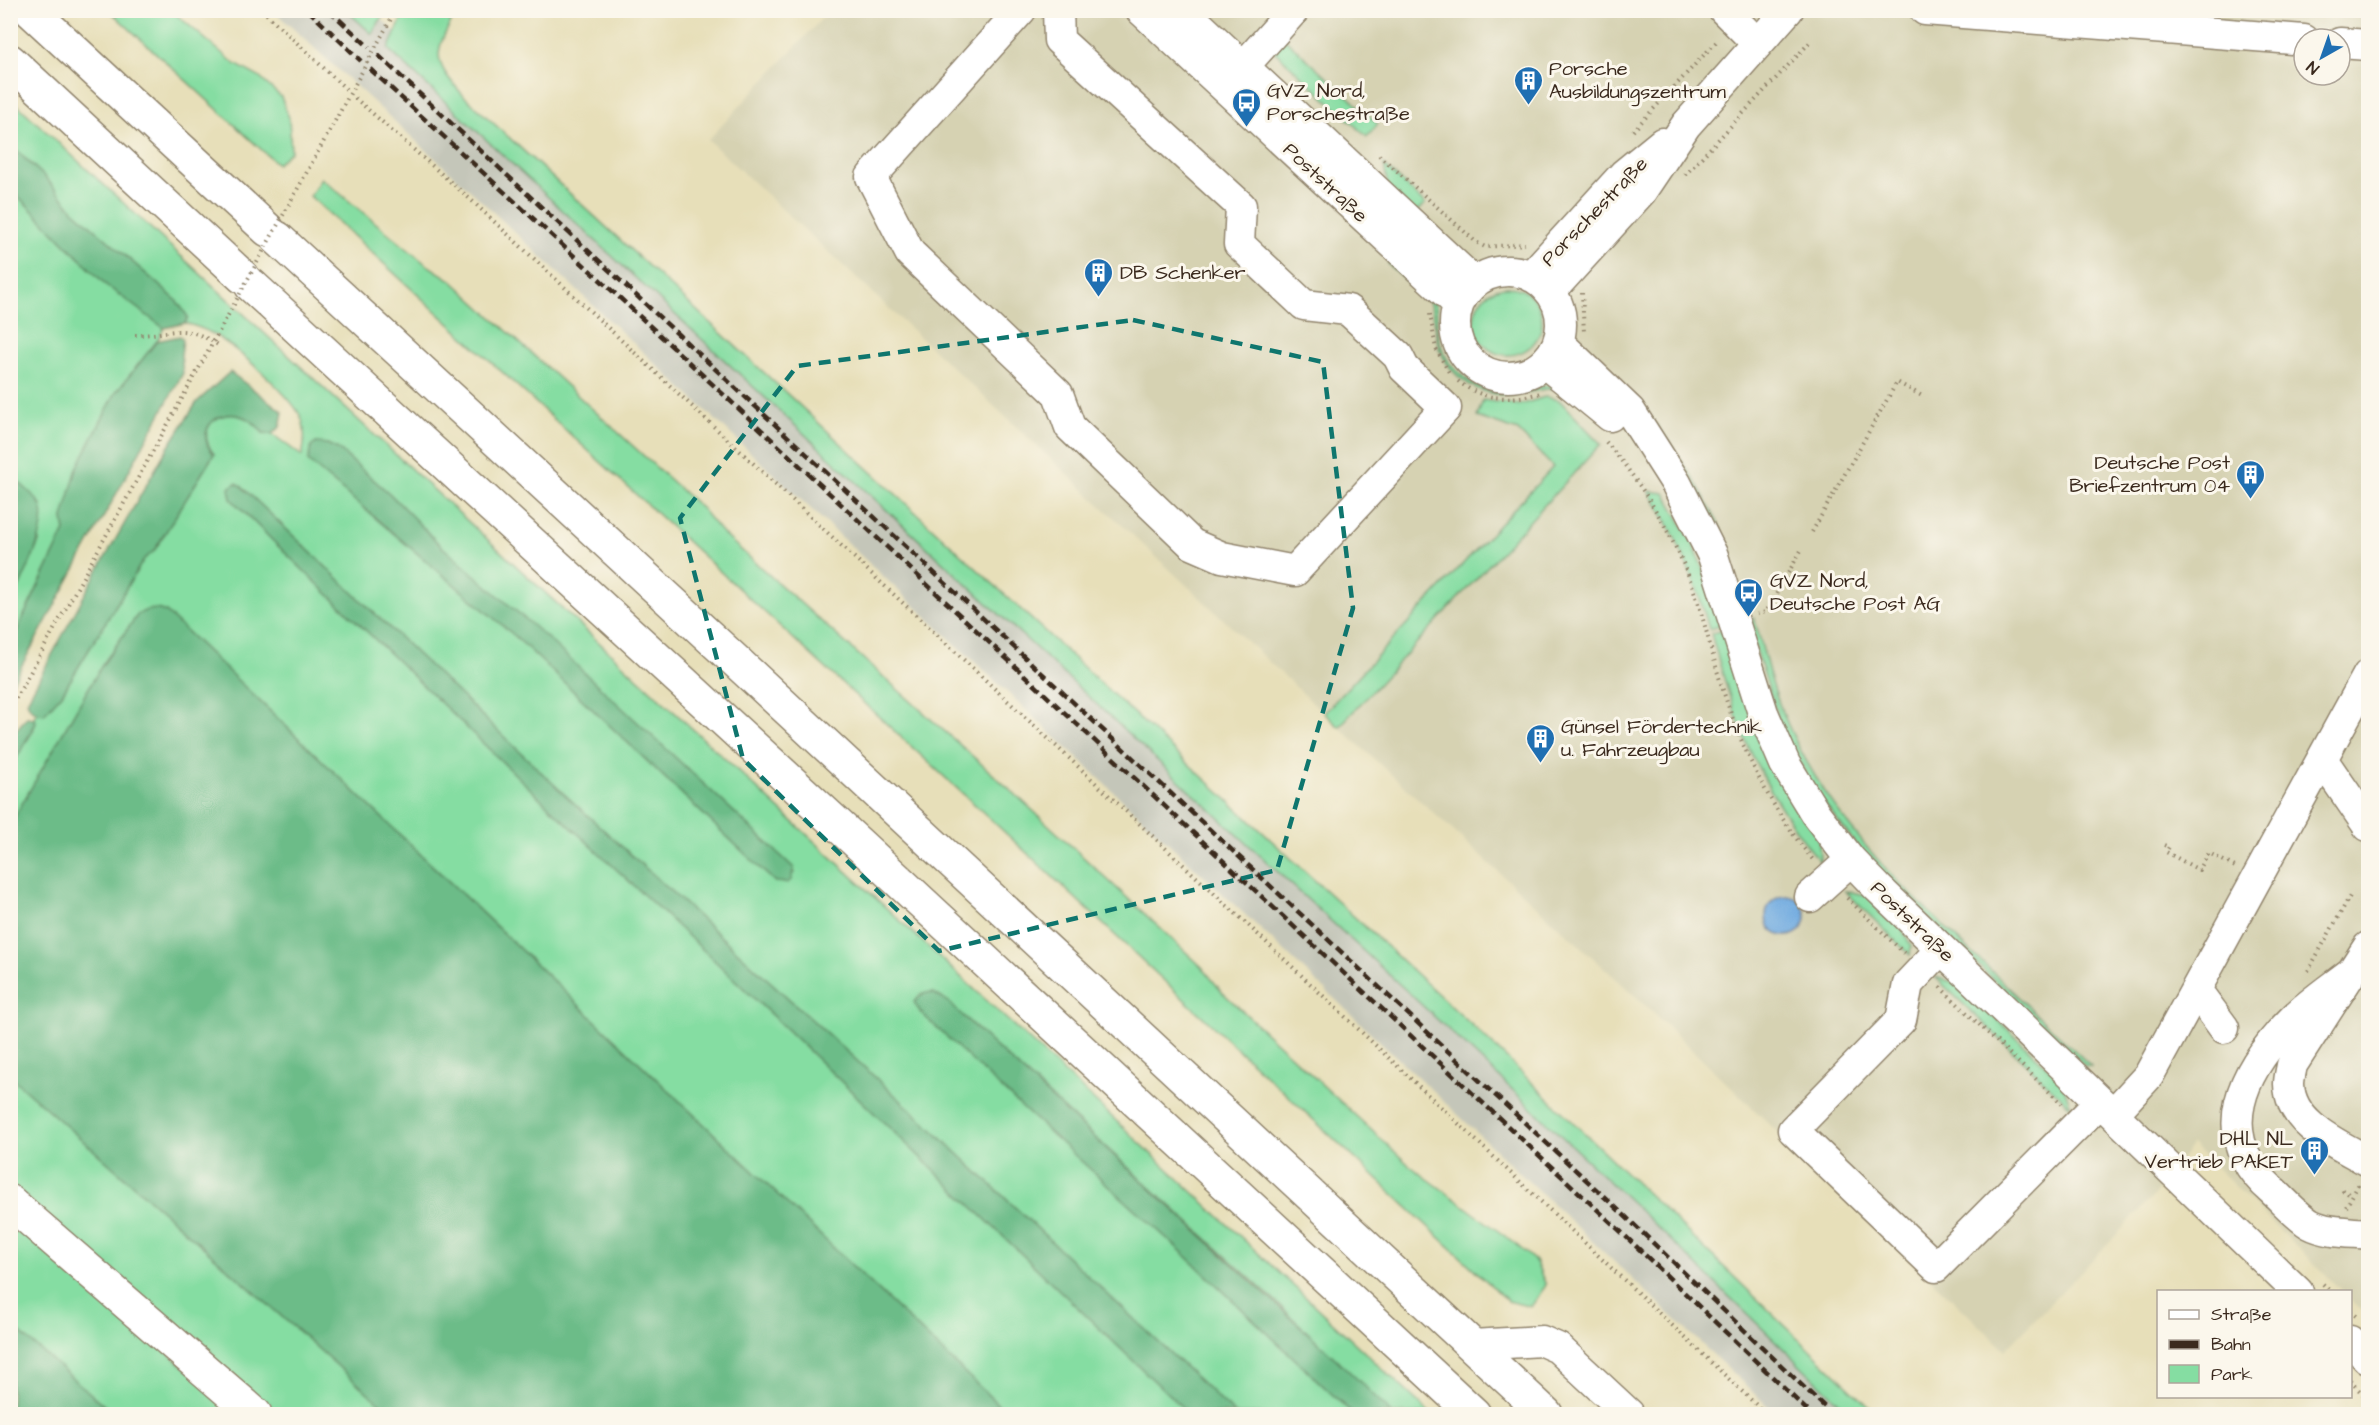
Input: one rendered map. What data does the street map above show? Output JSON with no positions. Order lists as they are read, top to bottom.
{
  "streets": {
    "street": ["Poststraße", "Porschestraße"]
  },
  "crossings": [
    ["Poststraße", "Porschestraße"]
  ],
  "places": {
    "building": [
      "Porsche Ausbildungszentrum",
      "DB Schenker",
      "Deutsche Post Briefzentrum 04",
      "Günsel Fördertechnik u. Fahrzeugbau",
      "DHL NL Vertrieb PAKET"
    ],
    "bus stop": ["GVZ Nord, Porschestraße", "GVZ Nord, Deutsche Post AG"]
  },
  "legend": ["Straße", "Bahn", "Park"],
  "north": "bottom left"
}
